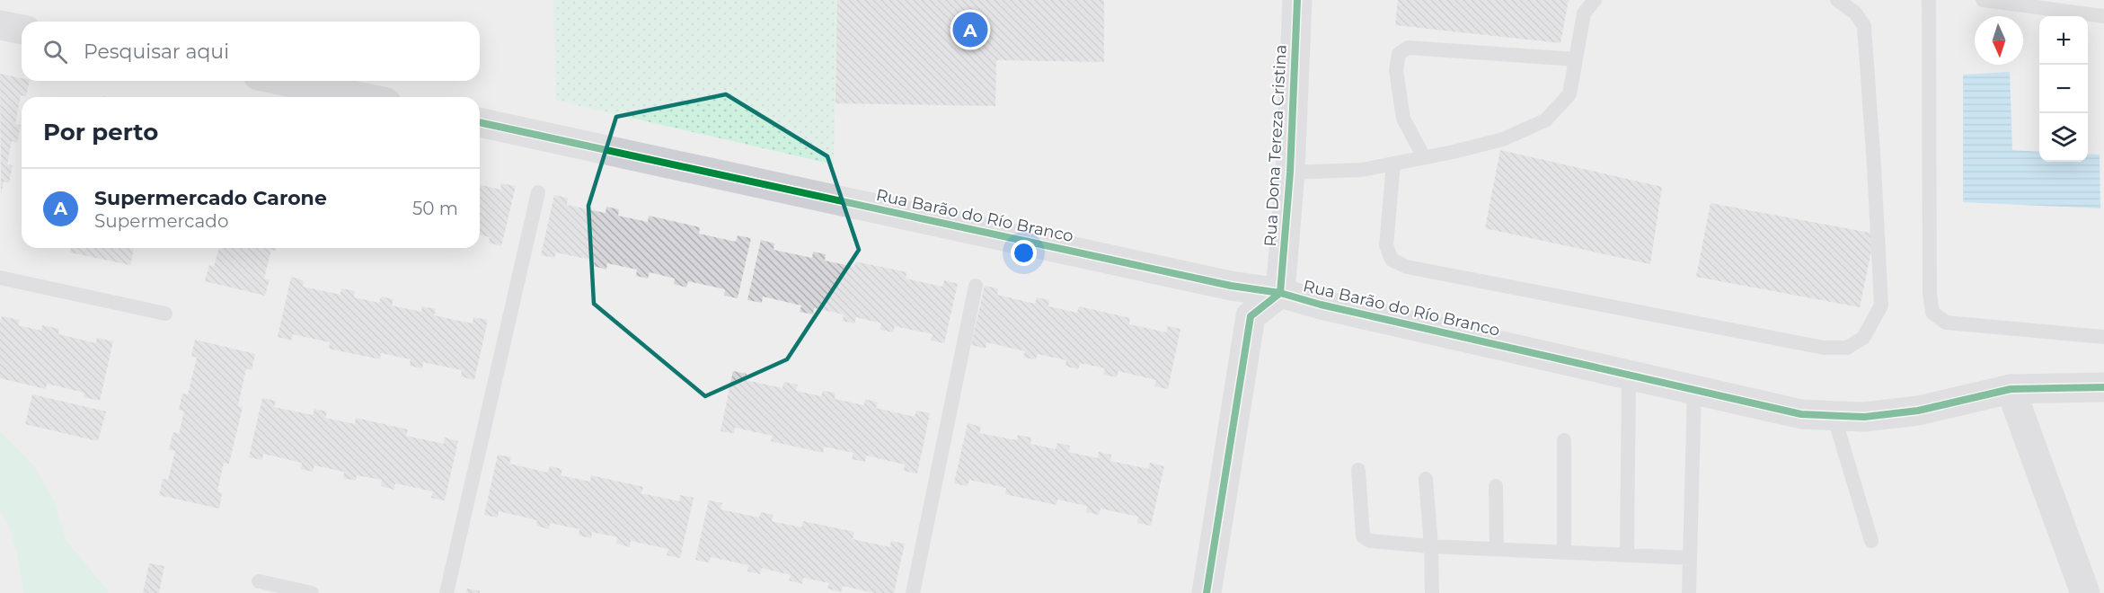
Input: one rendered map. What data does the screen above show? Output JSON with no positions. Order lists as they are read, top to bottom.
{
  "streets": {
    "street": ["Rua Dona Tereza Cristina", "Rua Barão do Río Branco"]
  },
  "crossings": [
    ["Rua Dona Tereza Cristina", "Rua Barão do Río Branco"]
  ],
  "north": "bottom",
  "page": {
    "pins": "A",
    "map_buttons": ["+", "−"],
    "search": "Pesquisar aqui",
    "heading": "Por perto",
    "list": [
      {
        "mark": "A",
        "name": "Supermercado Carone",
        "note": "Supermercado",
        "value": "50 m"
      }
    ]
  }
}
